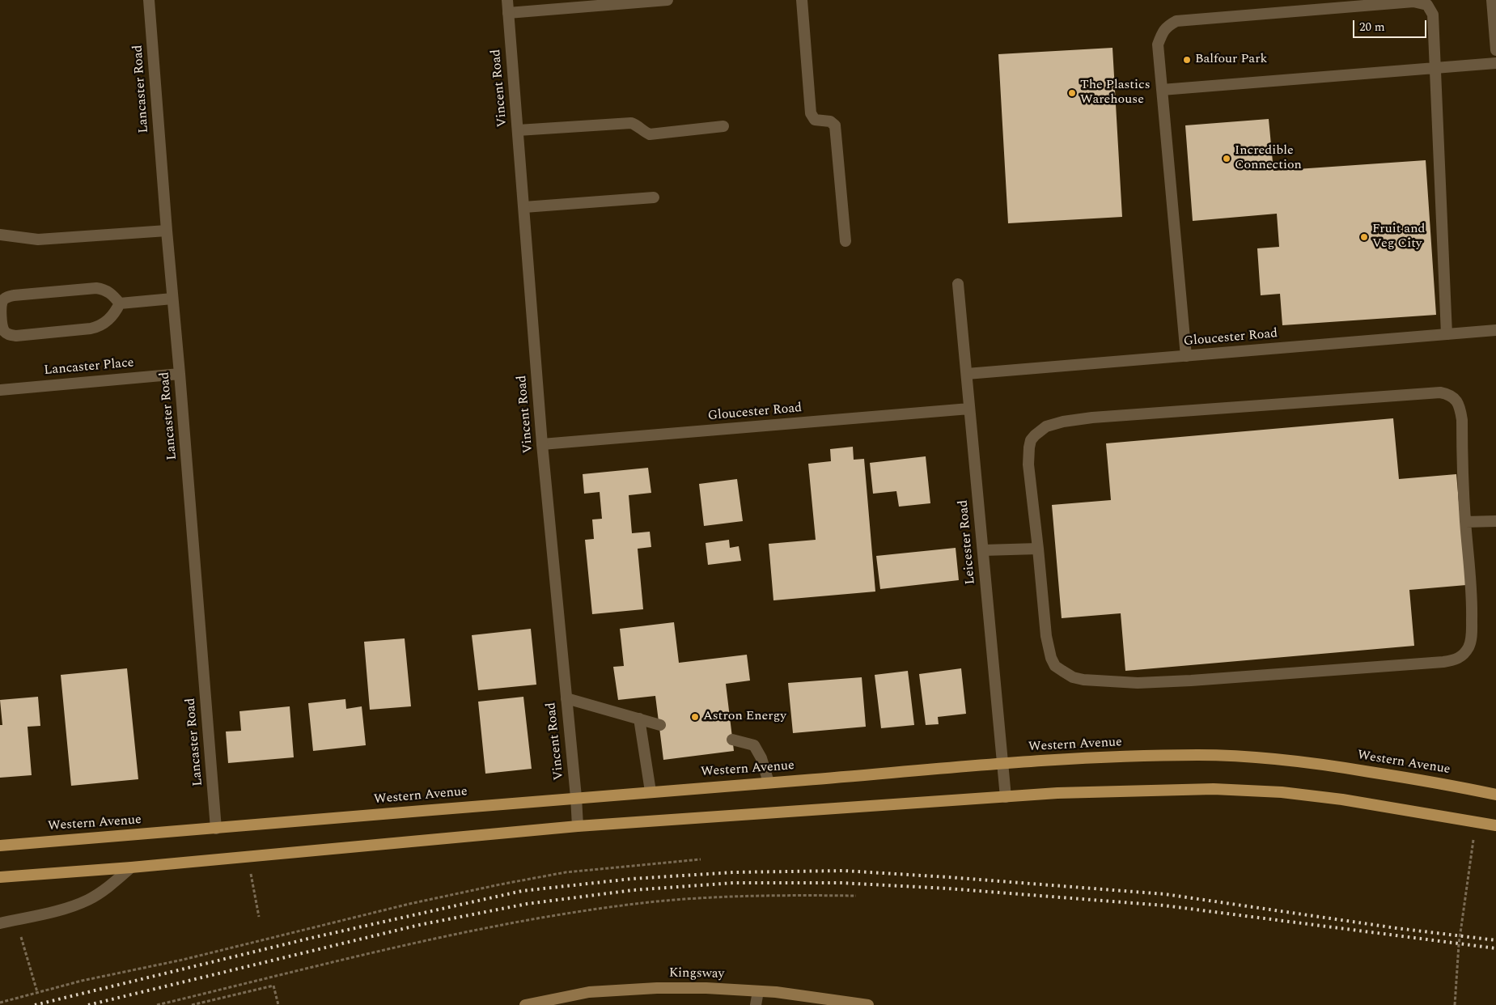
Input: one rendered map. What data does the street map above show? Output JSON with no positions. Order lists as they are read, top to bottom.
{
  "streets": {
    "main road": ["Western Avenue", "Kingsway"],
    "street": [
      "Vincent Road",
      "Lancaster Road",
      "Gloucester Road",
      "Lancaster Place",
      "Leicester Road"
    ]
  },
  "crossings": [
    ["Vincent Road", "Gloucester Road"],
    ["Vincent Road", "Western Avenue"],
    ["Lancaster Road", "Lancaster Place"],
    ["Lancaster Road", "Western Avenue"],
    ["Gloucester Road", "Leicester Road"],
    ["Leicester Road", "Western Avenue"]
  ],
  "places": [
    "Balfour Park",
    "The Plastics Warehouse",
    "Incredible Connection",
    "Fruit and Veg City",
    "Astron Energy"
  ],
  "scale_bar": "20 m"
}
